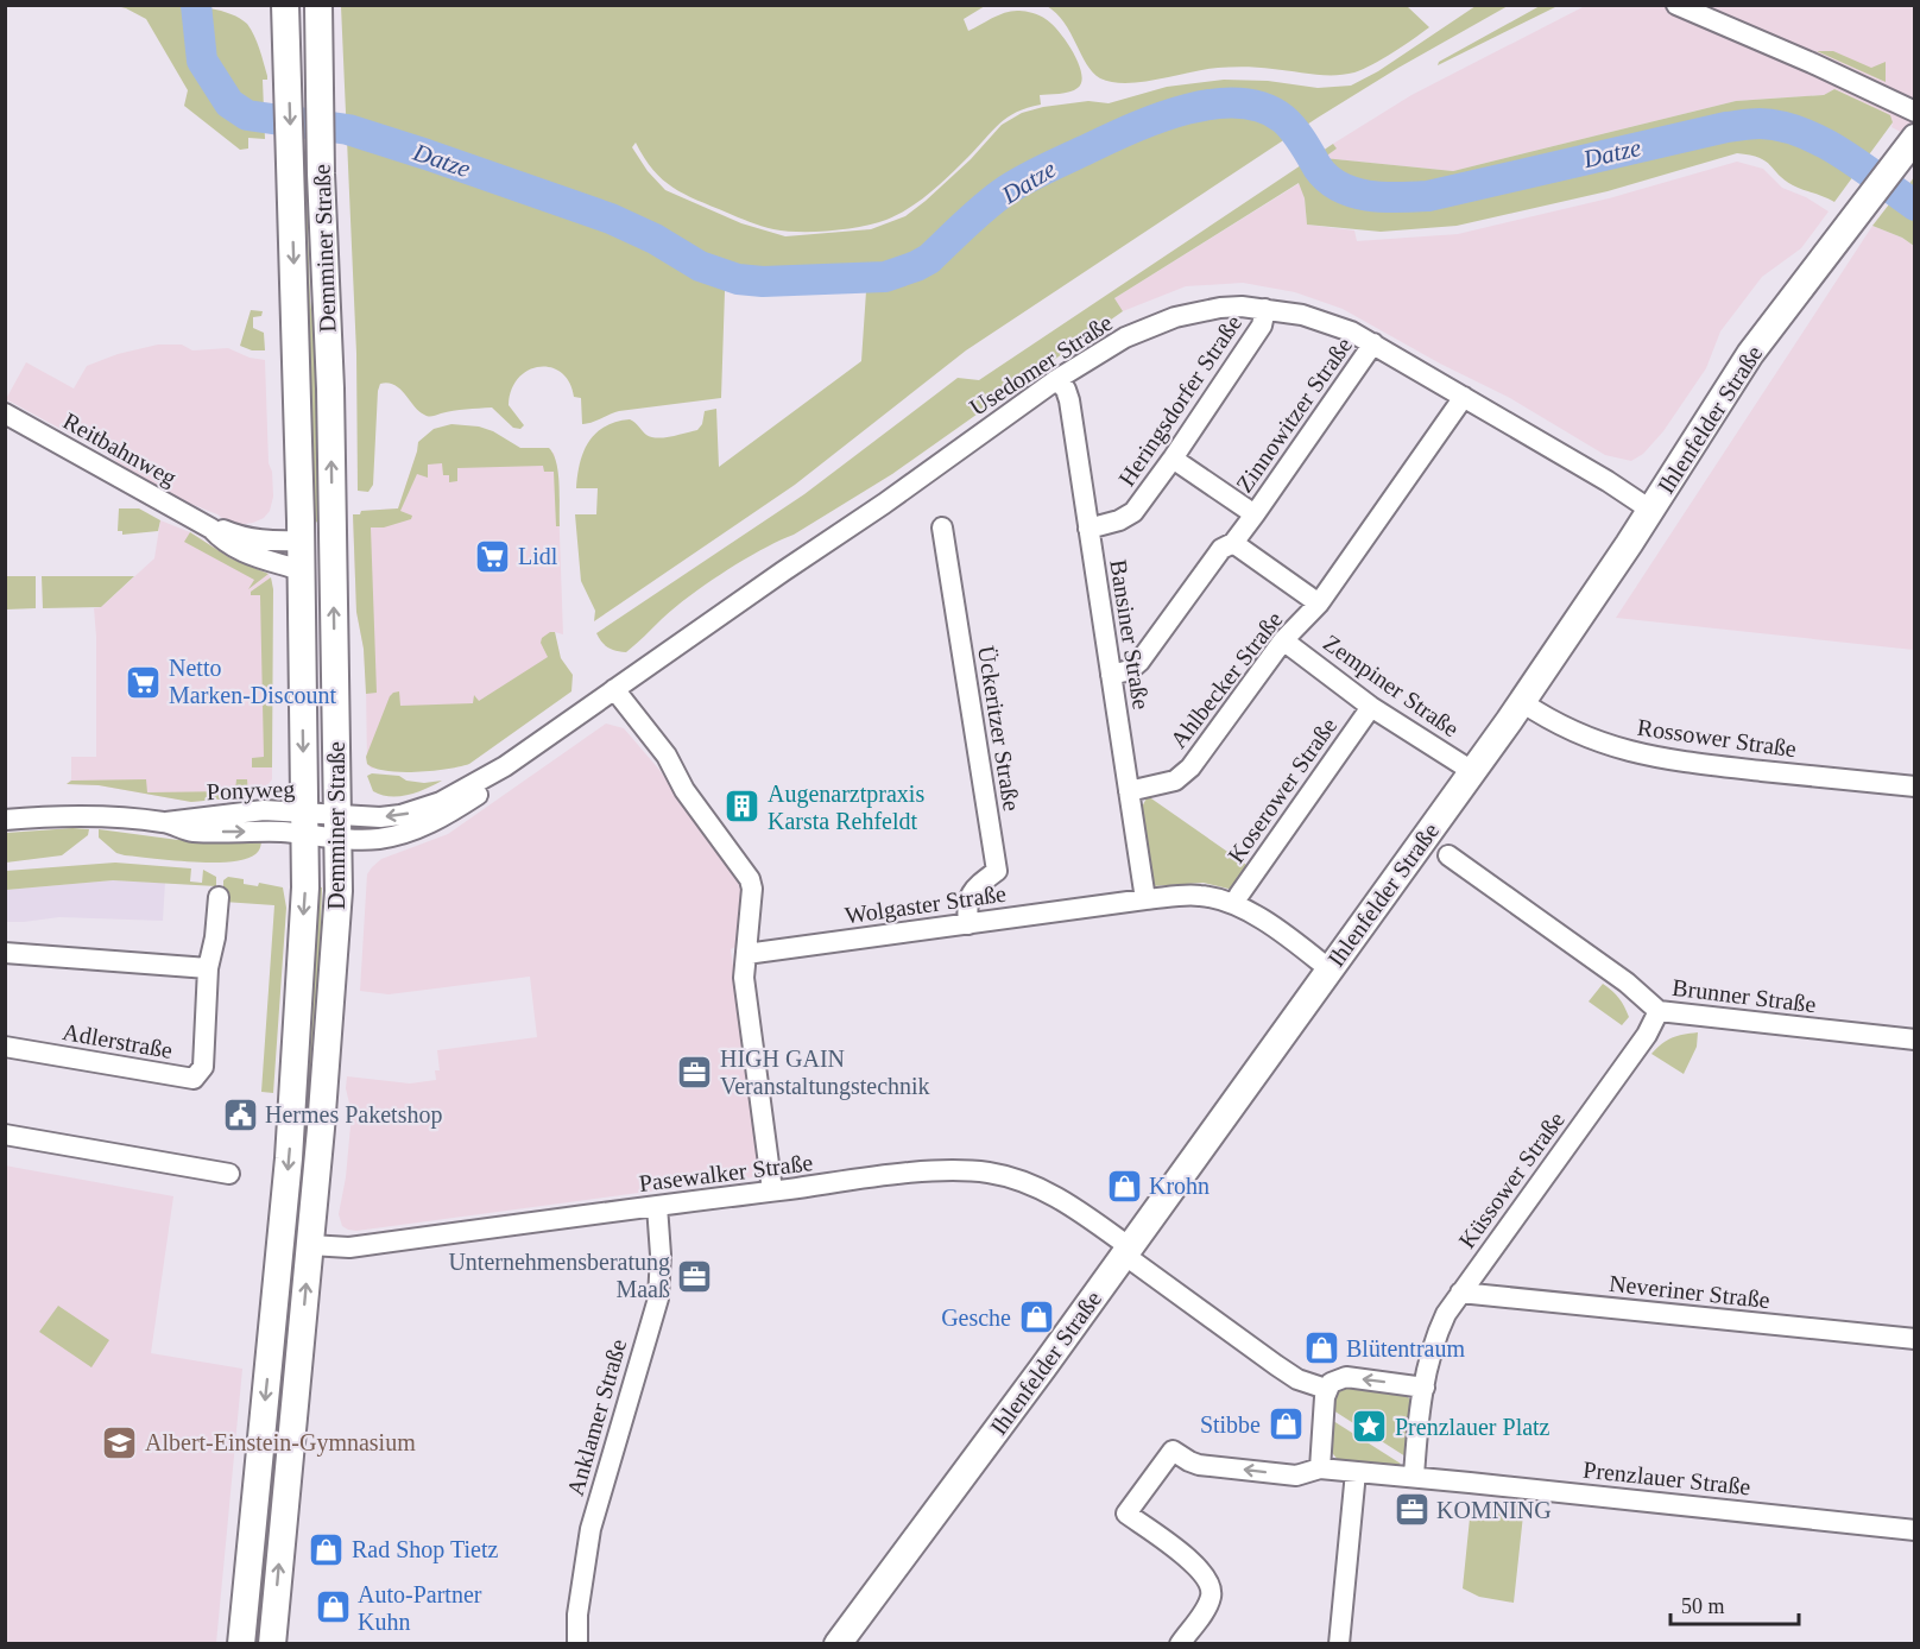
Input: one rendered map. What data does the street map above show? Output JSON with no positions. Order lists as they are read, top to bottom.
{
  "streets": {
    "main road": ["Demminer Straße", "Ihlenfelder Straße"],
    "street": [
      "Usedomer Straße",
      "Heringsdorfer Straße",
      "Zinnowitzer Straße",
      "Reitbahnweg",
      "Bansiner Straße",
      "Ahlbecker Straße",
      "Zempiner Straße",
      "Ückeritzer Straße",
      "Rossower Straße",
      "Ponyweg",
      "Koserower Straße",
      "Wolgaster Straße",
      "Brunner Straße",
      "Adlerstraße",
      "Pasewalker Straße",
      "Küssower Straße",
      "Neveriner Straße",
      "Anklamer Straße",
      "Prenzlauer Straße"
    ]
  },
  "crossings": [
    ["Demminer Straße", "Usedomer Straße"],
    ["Demminer Straße", "Reitbahnweg"],
    ["Demminer Straße", "Ponyweg"],
    ["Demminer Straße", "Pasewalker Straße"],
    ["Usedomer Straße", "Heringsdorfer Straße"],
    ["Usedomer Straße", "Zinnowitzer Straße"],
    ["Usedomer Straße", "Ihlenfelder Straße"],
    ["Usedomer Straße", "Bansiner Straße"],
    ["Usedomer Straße", "Ahlbecker Straße"],
    ["Usedomer Straße", "Ponyweg"],
    ["Heringsdorfer Straße", "Zinnowitzer Straße"],
    ["Heringsdorfer Straße", "Bansiner Straße"],
    ["Zinnowitzer Straße", "Bansiner Straße"],
    ["Zinnowitzer Straße", "Ahlbecker Straße"],
    ["Ihlenfelder Straße", "Zempiner Straße"],
    ["Ihlenfelder Straße", "Rossower Straße"],
    ["Ihlenfelder Straße", "Wolgaster Straße"],
    ["Ihlenfelder Straße", "Pasewalker Straße"],
    ["Bansiner Straße", "Ahlbecker Straße"],
    ["Bansiner Straße", "Wolgaster Straße"],
    ["Ahlbecker Straße", "Zempiner Straße"],
    ["Zempiner Straße", "Koserower Straße"],
    ["Ückeritzer Straße", "Wolgaster Straße"],
    ["Koserower Straße", "Wolgaster Straße"],
    ["Brunner Straße", "Küssower Straße"],
    ["Pasewalker Straße", "Anklamer Straße"],
    ["Küssower Straße", "Neveriner Straße"]
  ],
  "water": ["Datze"],
  "places": {
    "supermarket": ["Lidl", "Netto Marken-Discount"],
    "building": ["Augenarztpraxis Karsta Rehfeldt"],
    "office": ["HIGH GAIN Veranstaltungstechnik", "Unternehmensberatung Maaß", "KOMNING"],
    "public building": ["Hermes Paketshop"],
    "shop": [
      "Krohn",
      "Gesche",
      "Blütentraum",
      "Stibbe",
      "Rad Shop Tietz",
      "Auto-Partner Kuhn"
    ],
    "place": ["Prenzlauer Platz"],
    "school or university": ["Albert-Einstein-Gymnasium"]
  },
  "scale_bar": "50 m"
}
